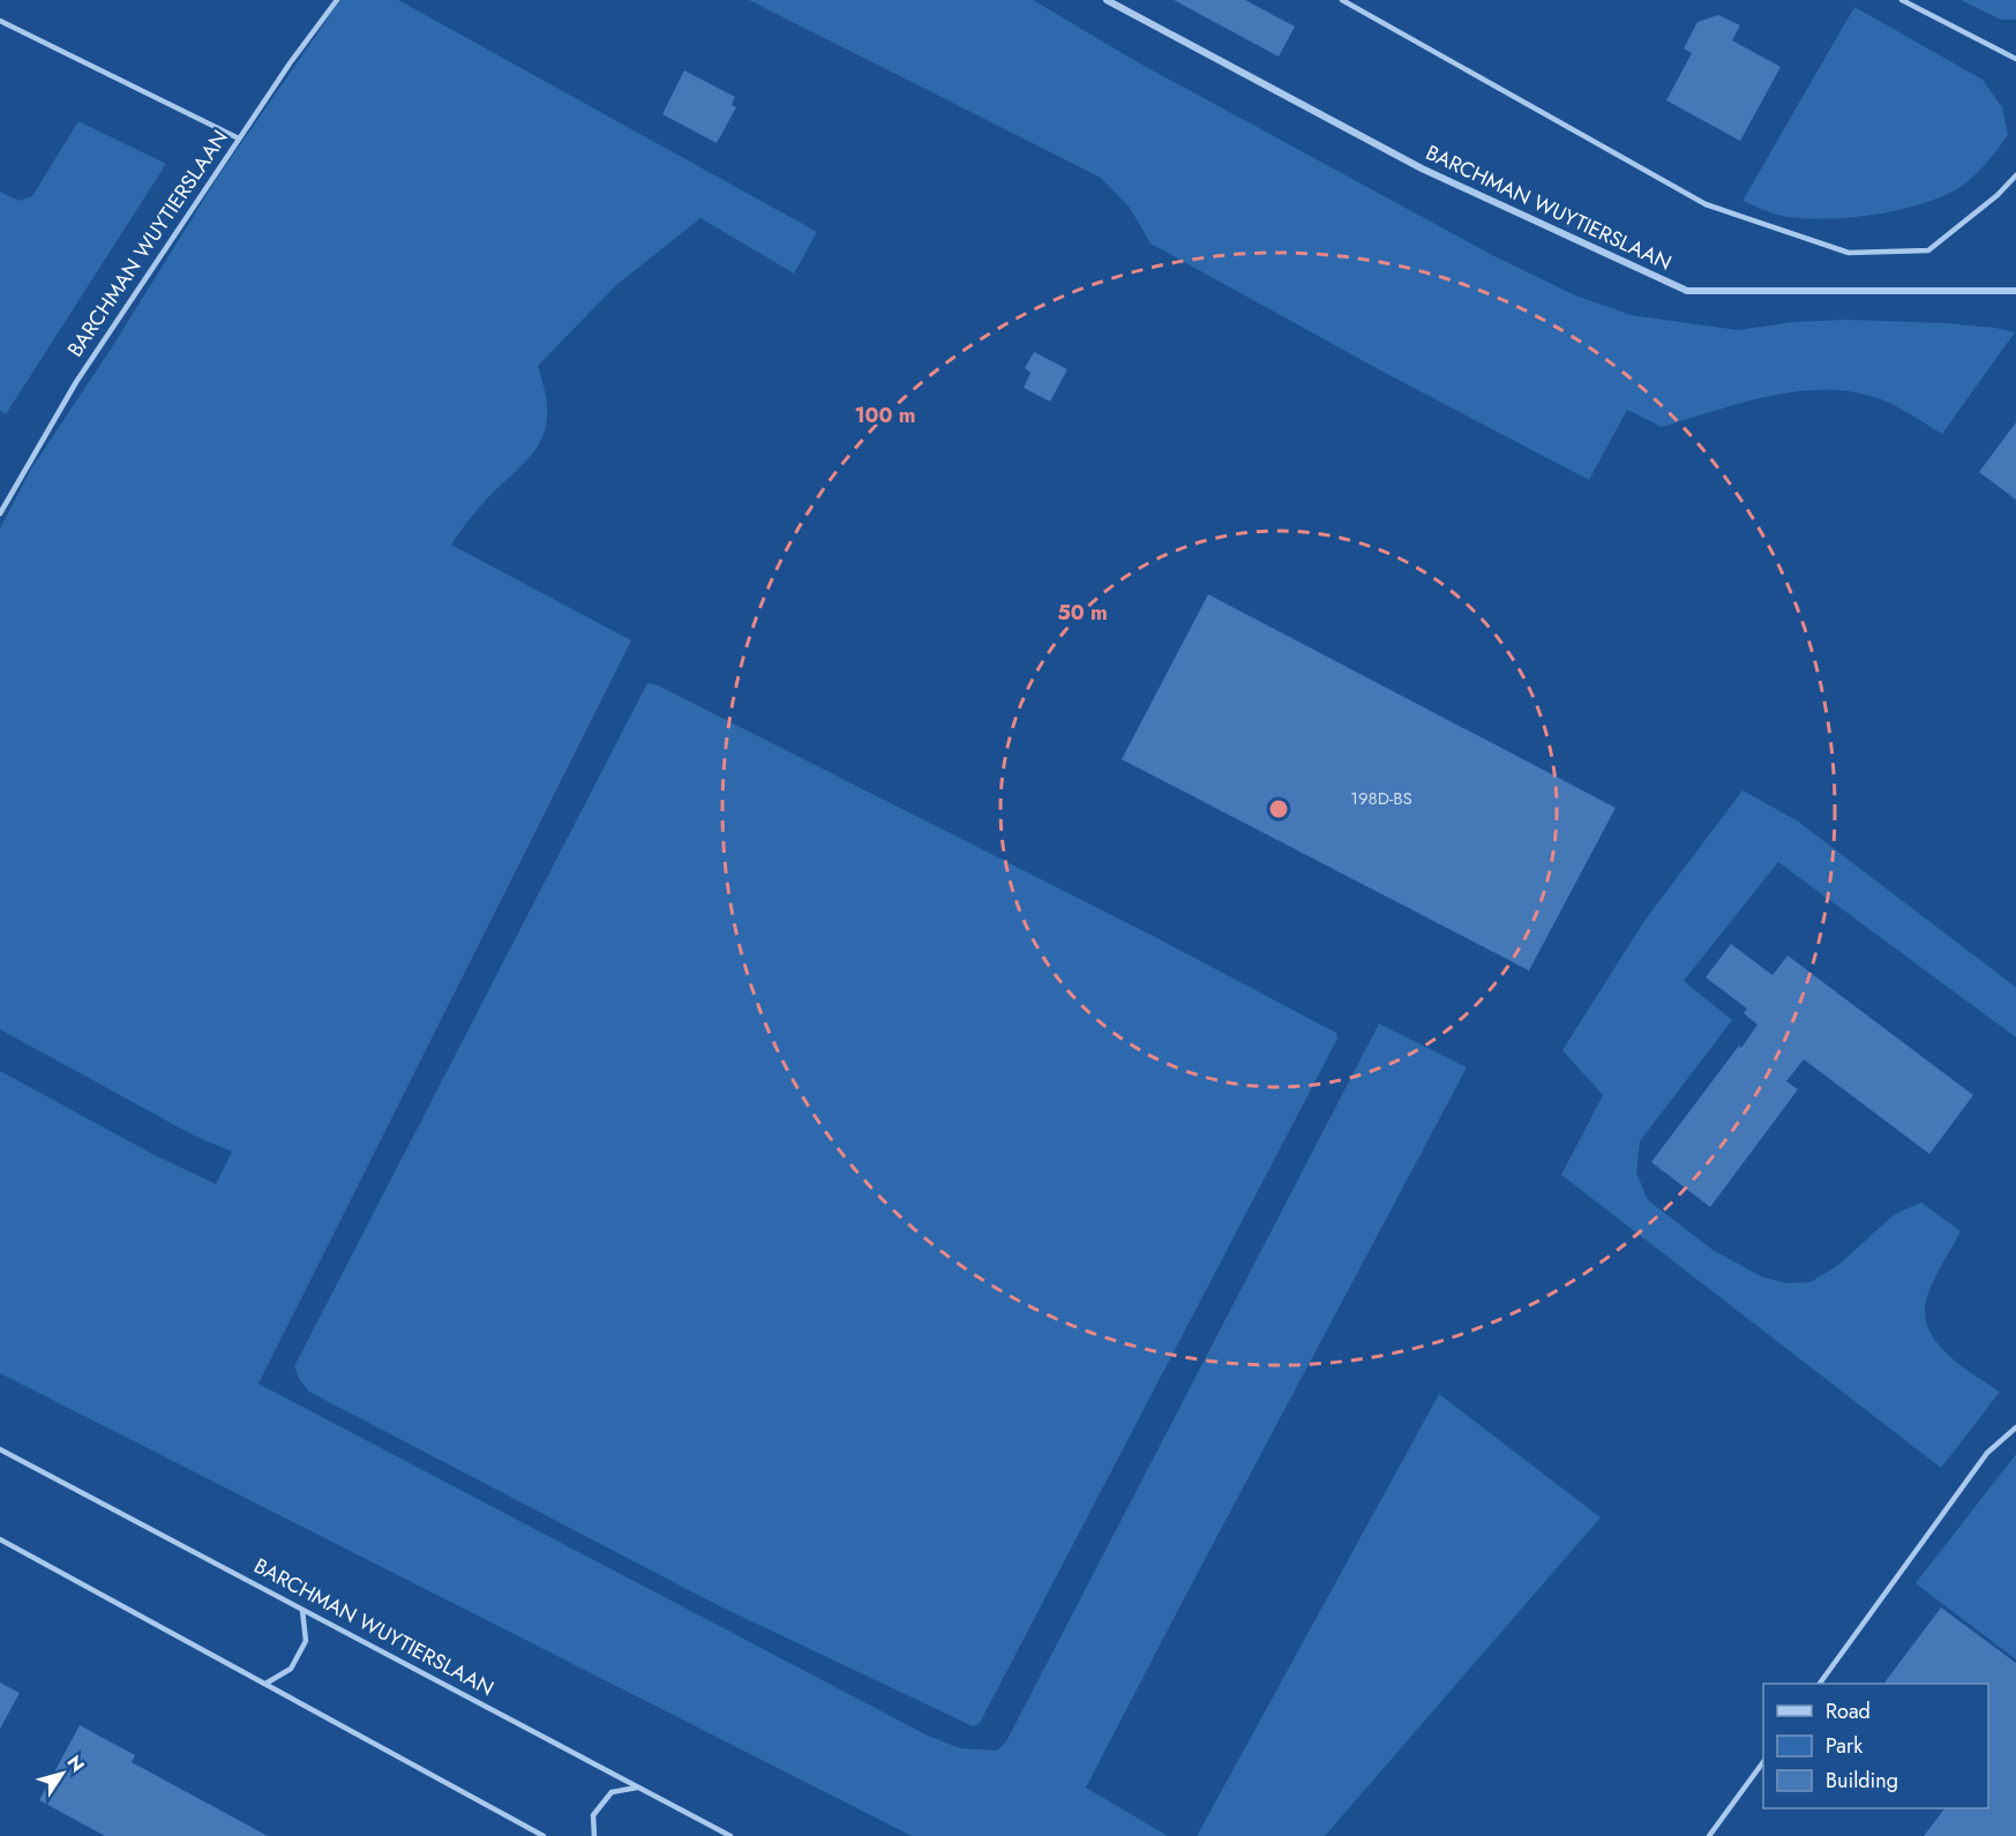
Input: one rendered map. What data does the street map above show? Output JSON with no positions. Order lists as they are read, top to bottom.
{
  "streets": {
    "street": ["BARCHMAN WUYTIERSLAAN"]
  },
  "house_numbers": ["198D-BS"],
  "legend": ["Road", "Park", "Building"],
  "north": "top right",
  "rings": ["100 m", "50 m"]
}
